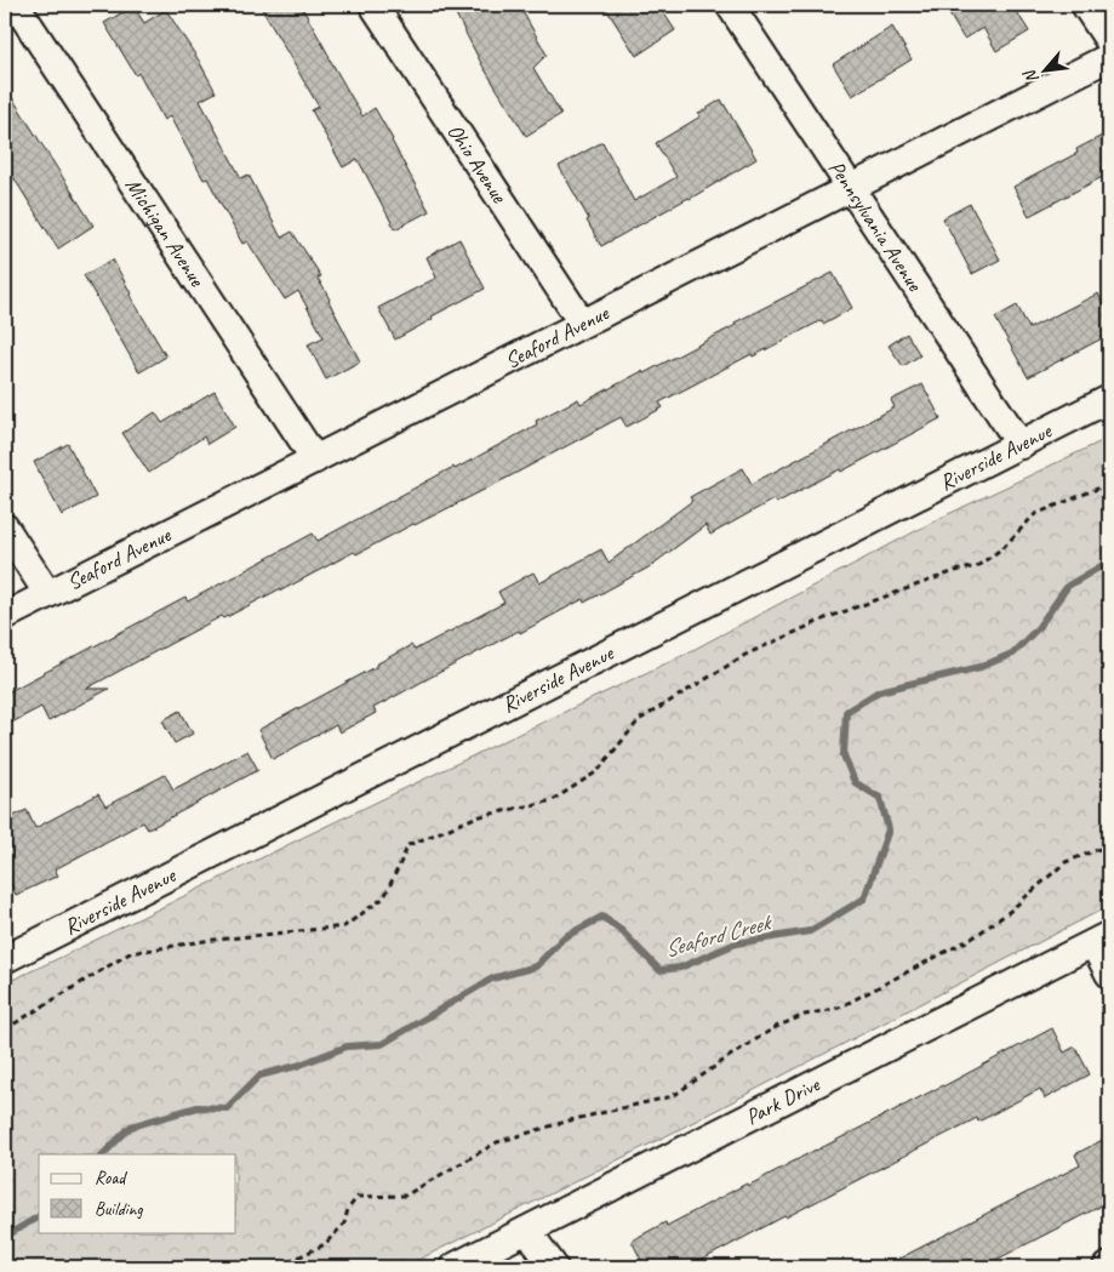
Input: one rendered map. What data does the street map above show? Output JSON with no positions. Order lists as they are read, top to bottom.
{
  "streets": {
    "street": [
      "Ohio Avenue",
      "Pennsylvania Avenue",
      "Michigan Avenue",
      "Seaford Avenue",
      "Riverside Avenue",
      "Park Drive"
    ]
  },
  "crossings": [
    ["Ohio Avenue", "Seaford Avenue"],
    ["Pennsylvania Avenue", "Seaford Avenue"],
    ["Pennsylvania Avenue", "Riverside Avenue"],
    ["Michigan Avenue", "Seaford Avenue"]
  ],
  "water": ["Seaford Creek"],
  "legend": ["Road", "Building"],
  "north": "bottom left"
}
